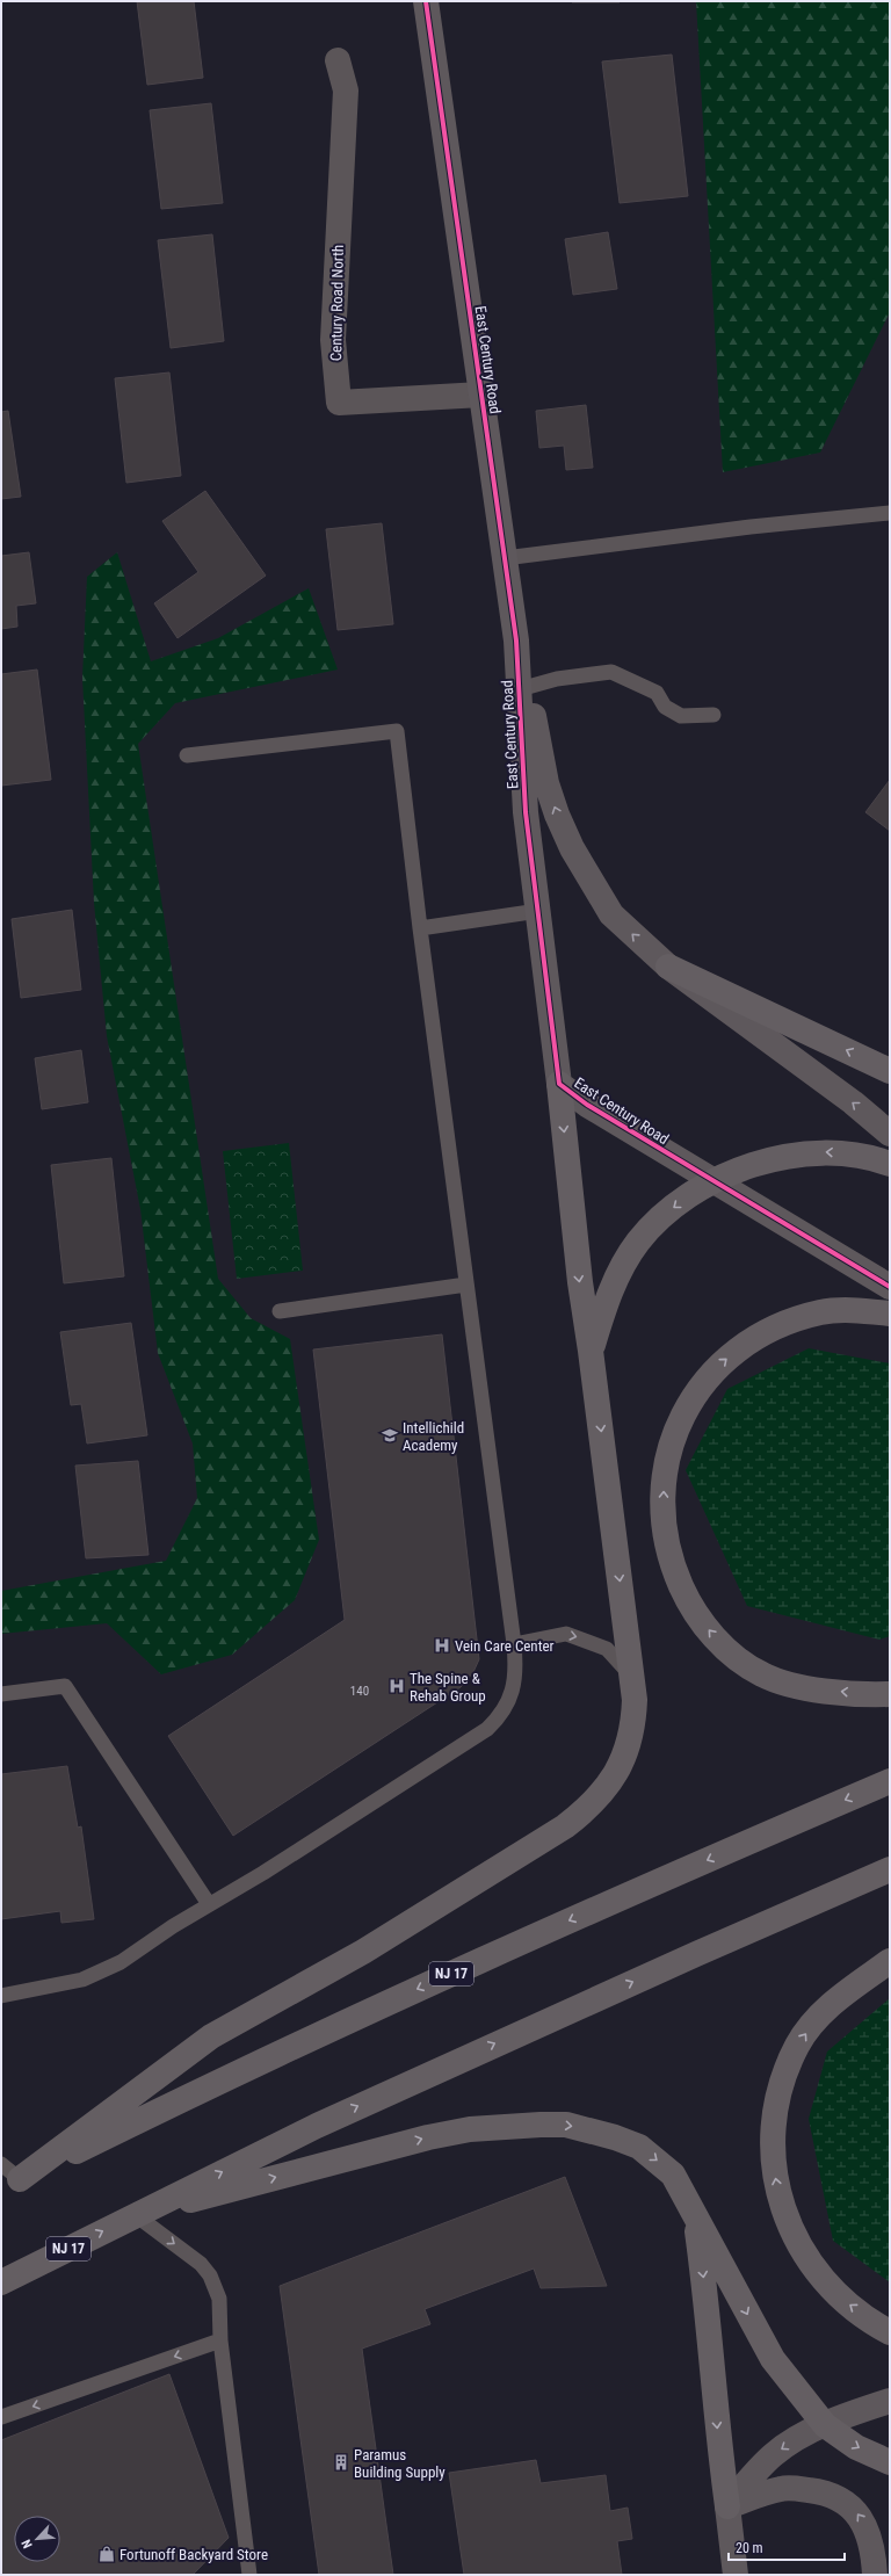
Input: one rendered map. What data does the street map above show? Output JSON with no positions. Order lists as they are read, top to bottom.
{
  "streets": {
    "highway": ["NJ 17"],
    "street": ["Century Road North", "East Century Road"]
  },
  "crossings": [
    ["Century Road North", "East Century Road"]
  ],
  "places": {
    "school or university": ["Intellichild Academy"],
    "hospital": ["Vein Care Center", "The Spine & Rehab Group"],
    "building": ["Paramus Building Supply"],
    "shop": ["Fortunoff Backyard Store"]
  },
  "house_numbers": ["140"],
  "scale_bar": "20 m",
  "north": "bottom left"
}
